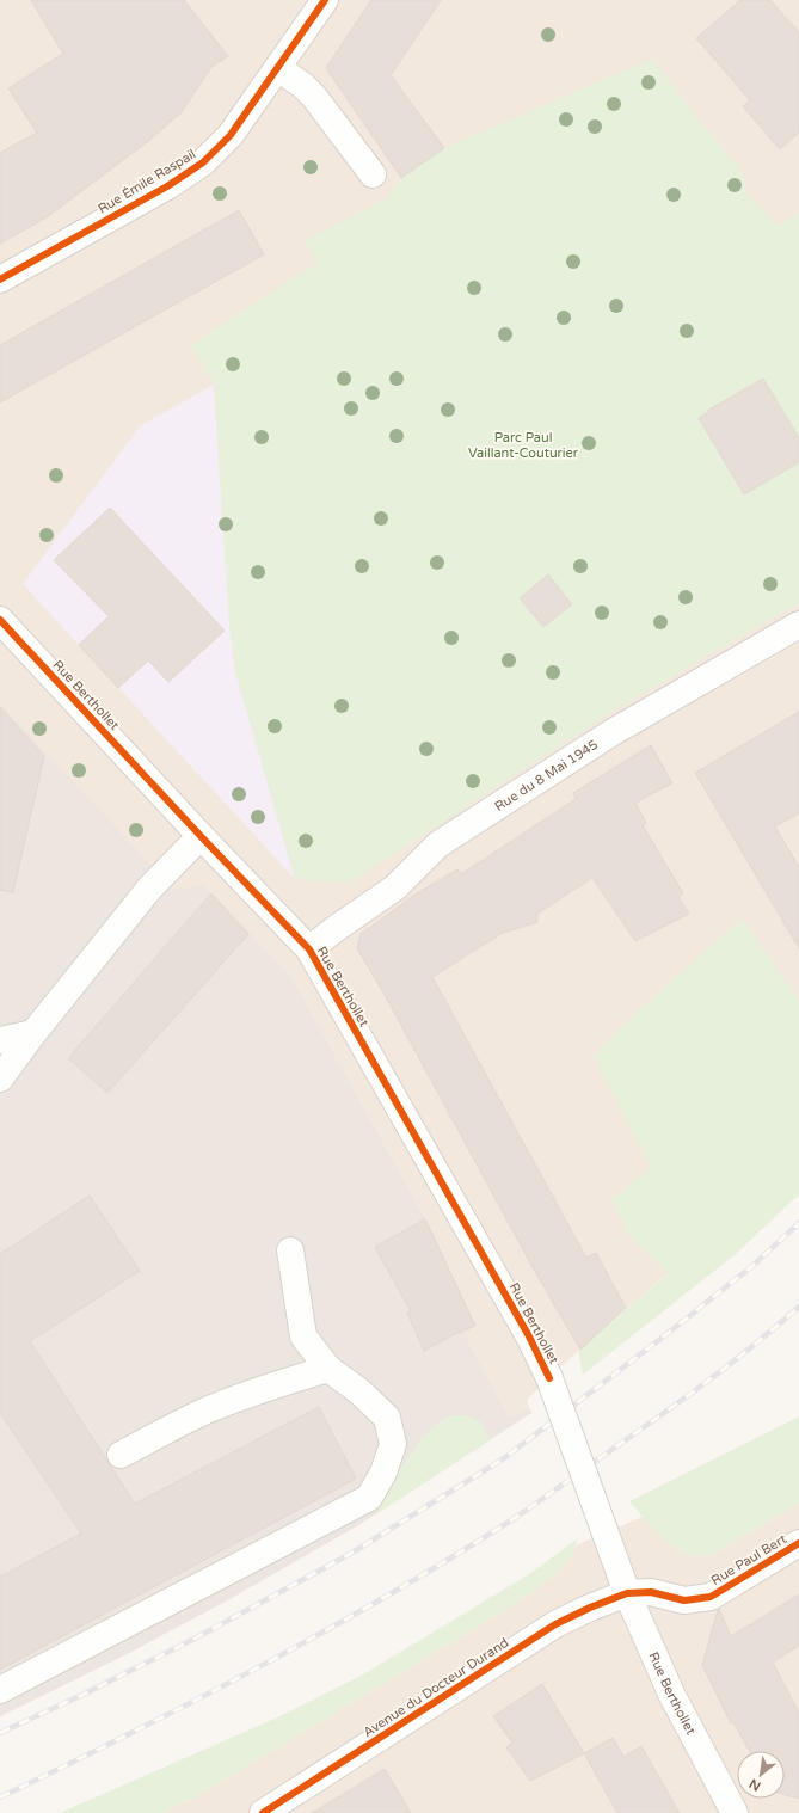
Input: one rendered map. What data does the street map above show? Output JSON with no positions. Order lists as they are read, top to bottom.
{
  "streets": {
    "street": [
      "Rue Émile Raspail",
      "Rue Berthollet",
      "Rue du 8 Mai 1945",
      "Rue Paul Bert",
      "Avenue du Docteur Durand"
    ]
  },
  "crossings": [
    ["Rue Berthollet", "Rue du 8 Mai 1945"],
    ["Rue Berthollet", "Rue Paul Bert"],
    ["Rue Berthollet", "Avenue du Docteur Durand"],
    ["Rue Paul Bert", "Avenue du Docteur Durand"]
  ],
  "parks": ["Parc Paul Vaillant-Couturier"],
  "north": "bottom left"
}
